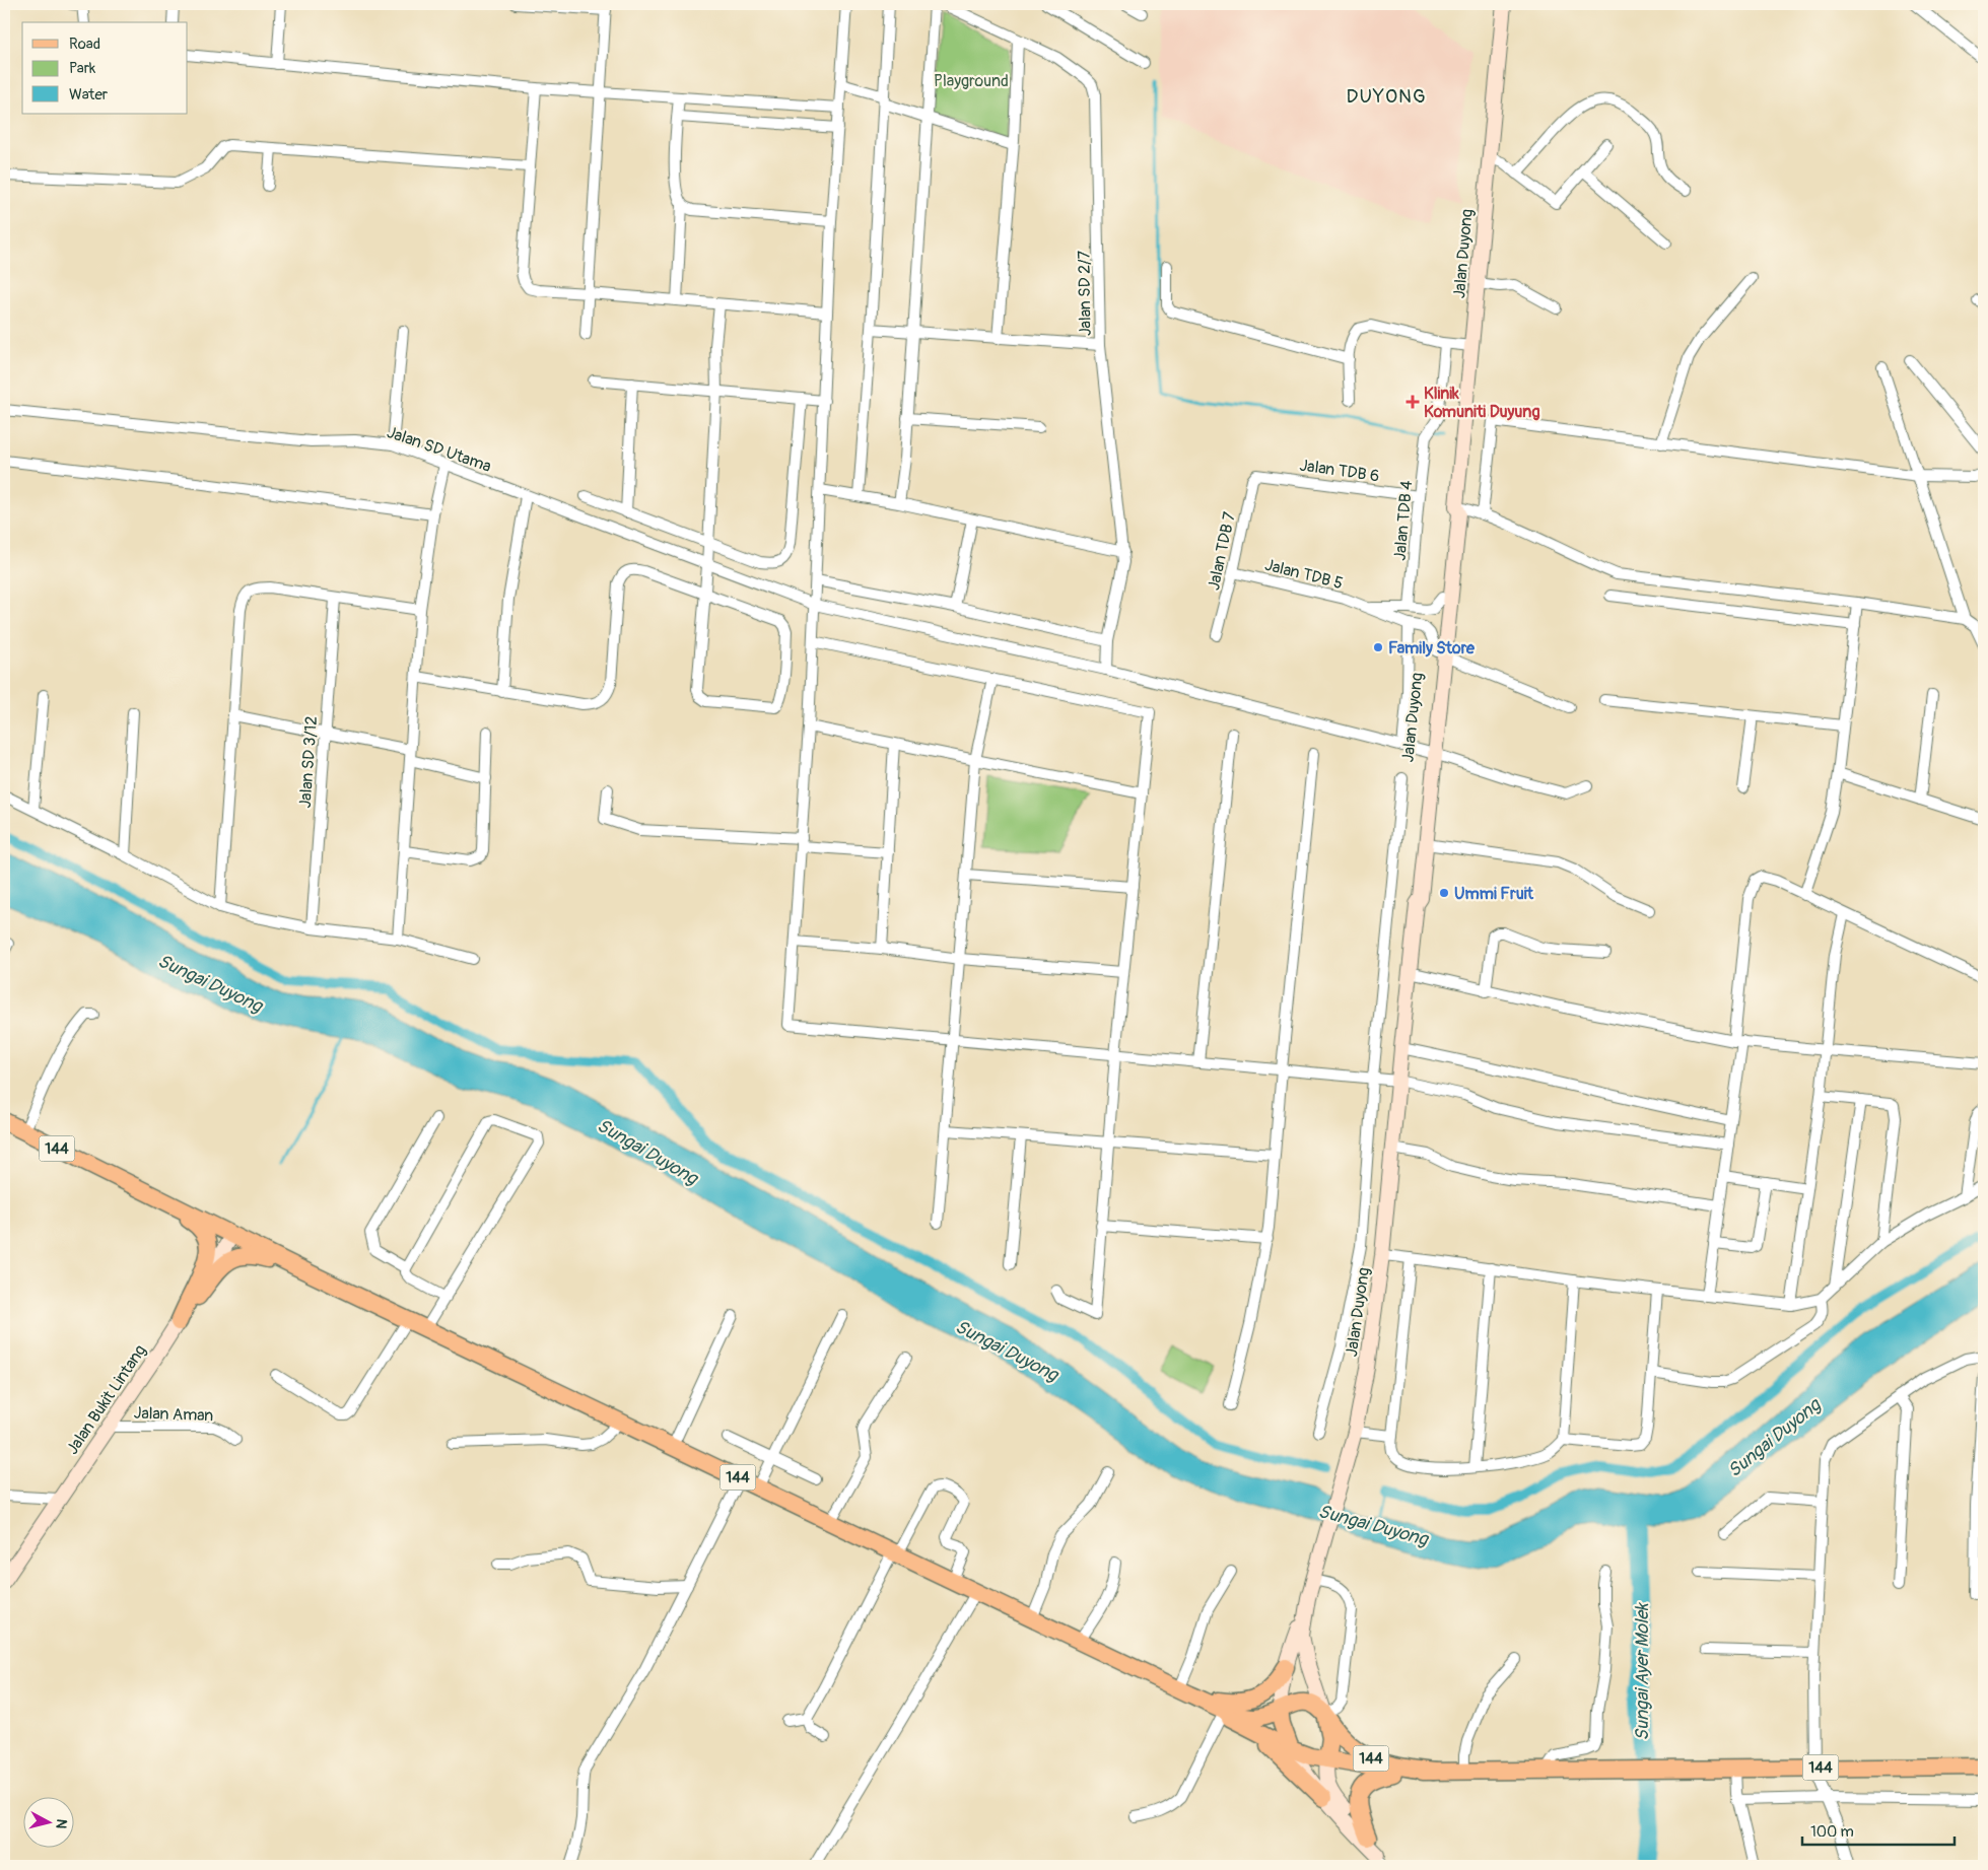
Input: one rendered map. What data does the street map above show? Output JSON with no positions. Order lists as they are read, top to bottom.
{
  "streets": {
    "main road": ["Jalan Duyong", "144", "Jalan Bukit Lintang"],
    "street": [
      "Jalan SD 2/7",
      "Jalan SD Utama",
      "Jalan TDB 6",
      "Jalan TDB 4",
      "Jalan TDB 7",
      "Jalan TDB 5",
      "Jalan SD 3/12",
      "Jalan Aman"
    ]
  },
  "crossings": [
    ["Jalan Duyong", "Jalan SD Utama"],
    ["Jalan Duyong", "Jalan TDB 5"],
    ["Jalan Duyong", "144"],
    ["Jalan SD 2/7", "Jalan SD Utama"],
    ["Jalan TDB 6", "Jalan TDB 4"],
    ["Jalan TDB 6", "Jalan TDB 7"],
    ["Jalan TDB 7", "Jalan TDB 5"],
    ["144", "Jalan Bukit Lintang"],
    ["Jalan Bukit Lintang", "Jalan Aman"]
  ],
  "districts": ["DUYONG"],
  "water": ["Sungai Duyong", "Sungai Ayer Molek"],
  "parks": ["Playground"],
  "places": {
    "health": ["Klinik Komuniti Duyung"],
    "other": ["Family Store", "Ummi Fruit"]
  },
  "legend": ["Road", "Park", "Water"],
  "scale_bar": "100 m",
  "north": "right"
}
